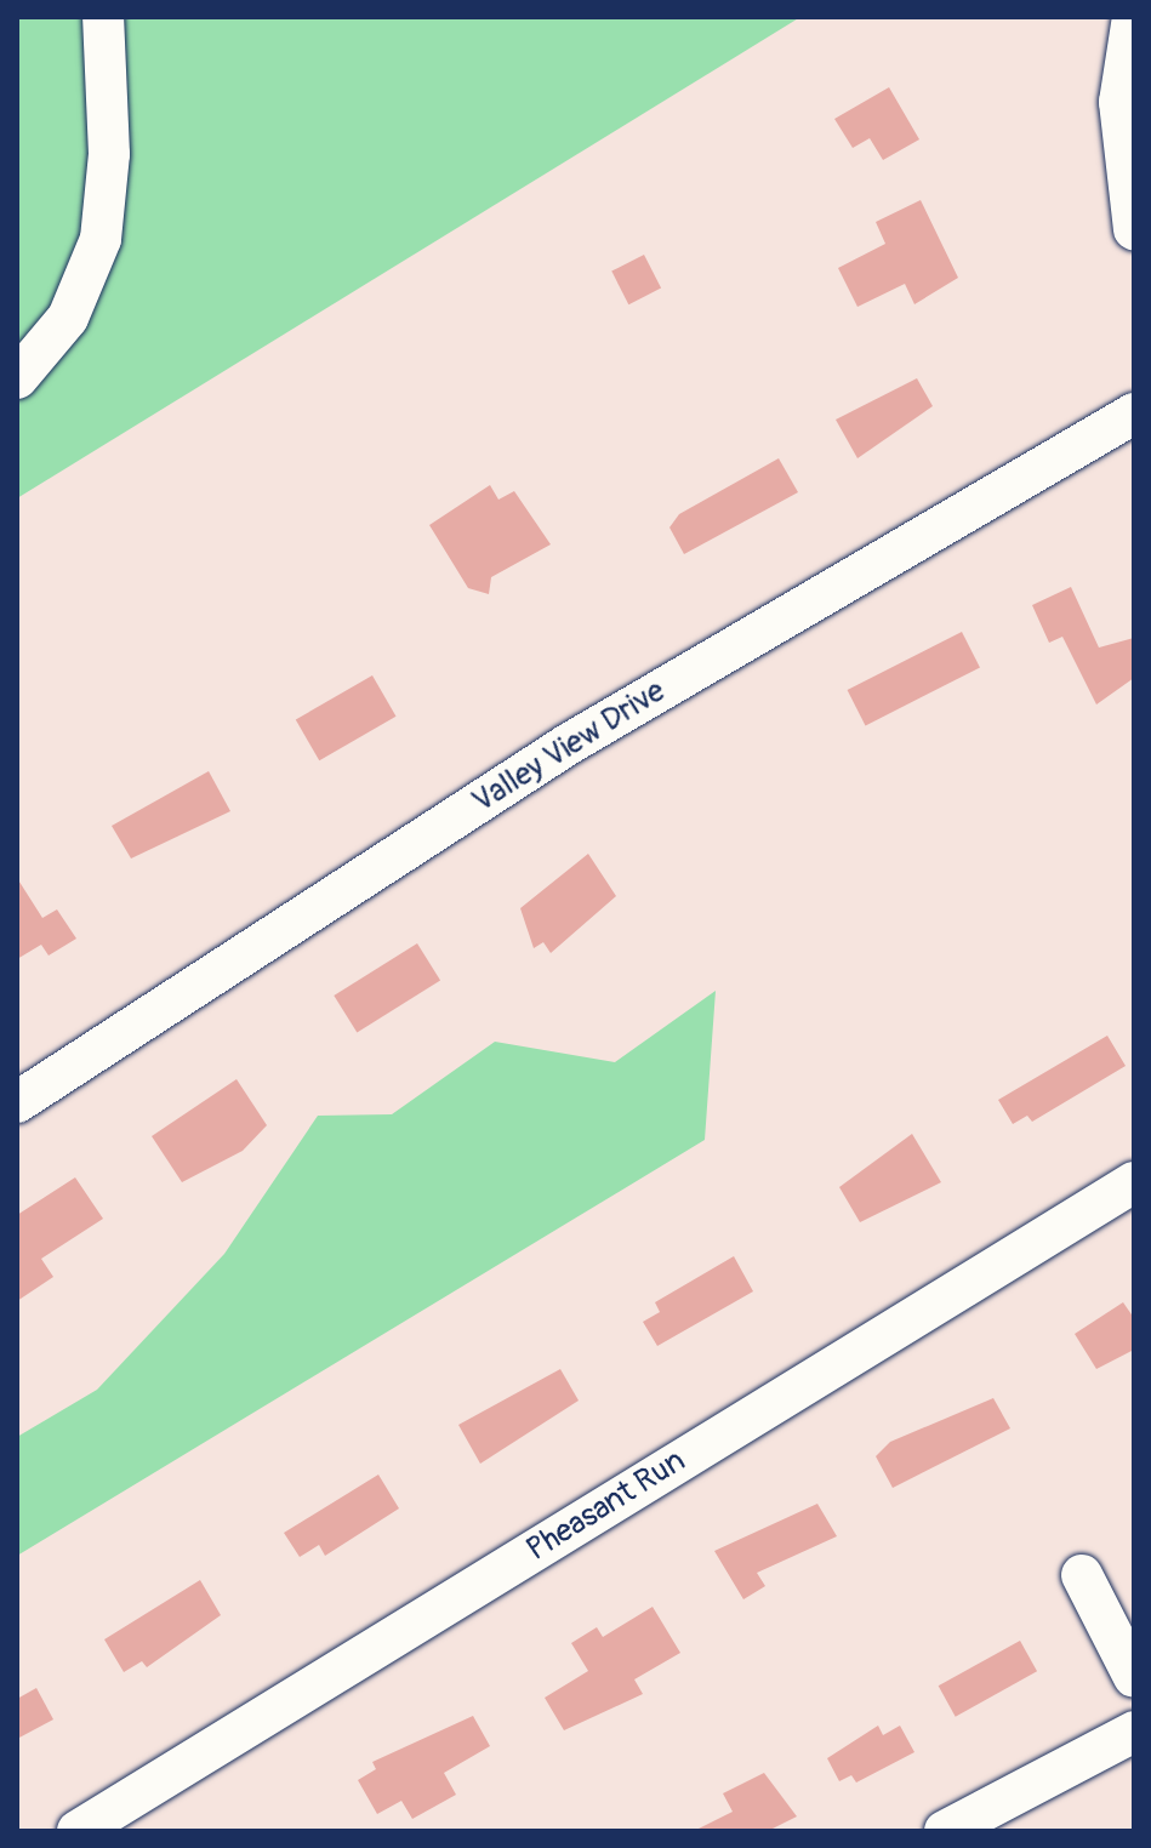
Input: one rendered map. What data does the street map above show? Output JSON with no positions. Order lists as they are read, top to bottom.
{
  "streets": {
    "street": ["Valley View Drive", "Pheasant Run"]
  }
}
